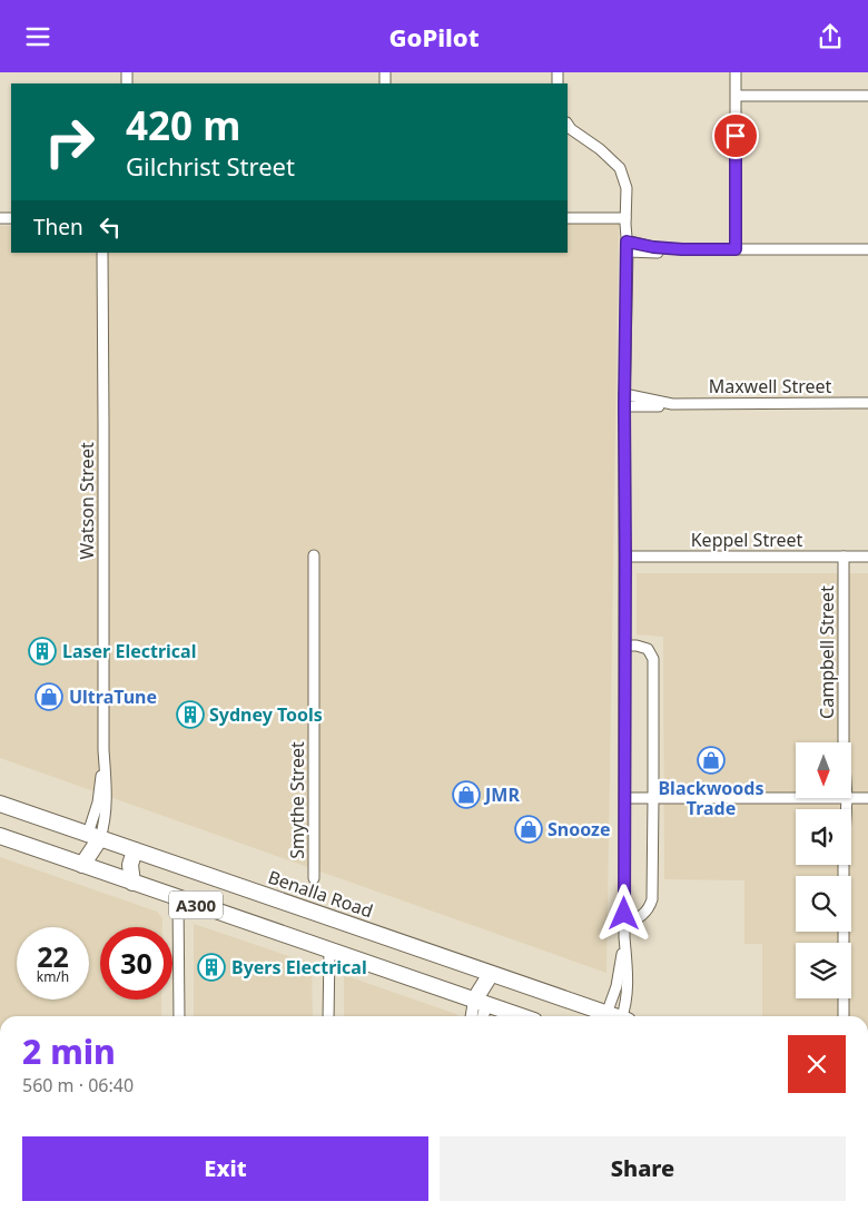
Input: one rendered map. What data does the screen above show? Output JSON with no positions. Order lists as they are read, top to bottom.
{
  "streets": {
    "highway": ["Benalla Road", "A300"],
    "street": [
      "Maxwell Street",
      "Watson Street",
      "Keppel Street",
      "Campbell Street",
      "Smythe Street"
    ]
  },
  "crossings": [
    ["Watson Street", "Benalla Road"],
    ["Keppel Street", "Campbell Street"]
  ],
  "places": {
    "building": ["Laser Electrical", "Sydney Tools", "Byers Electrical"],
    "shop": [
      "UltraTune",
      "Blackwoods Trade",
      "JMR",
      "Snooze"
    ]
  },
  "north": "bottom",
  "page": {
    "header": "GoPilot",
    "turn": ["420 m", "Gilchrist Street"],
    "then": "Then",
    "speed": "22 km/h",
    "limit": "30",
    "heading": ["2 min", "560 m · 06:40"],
    "buttons": ["Exit", "Share"]
  }
}
